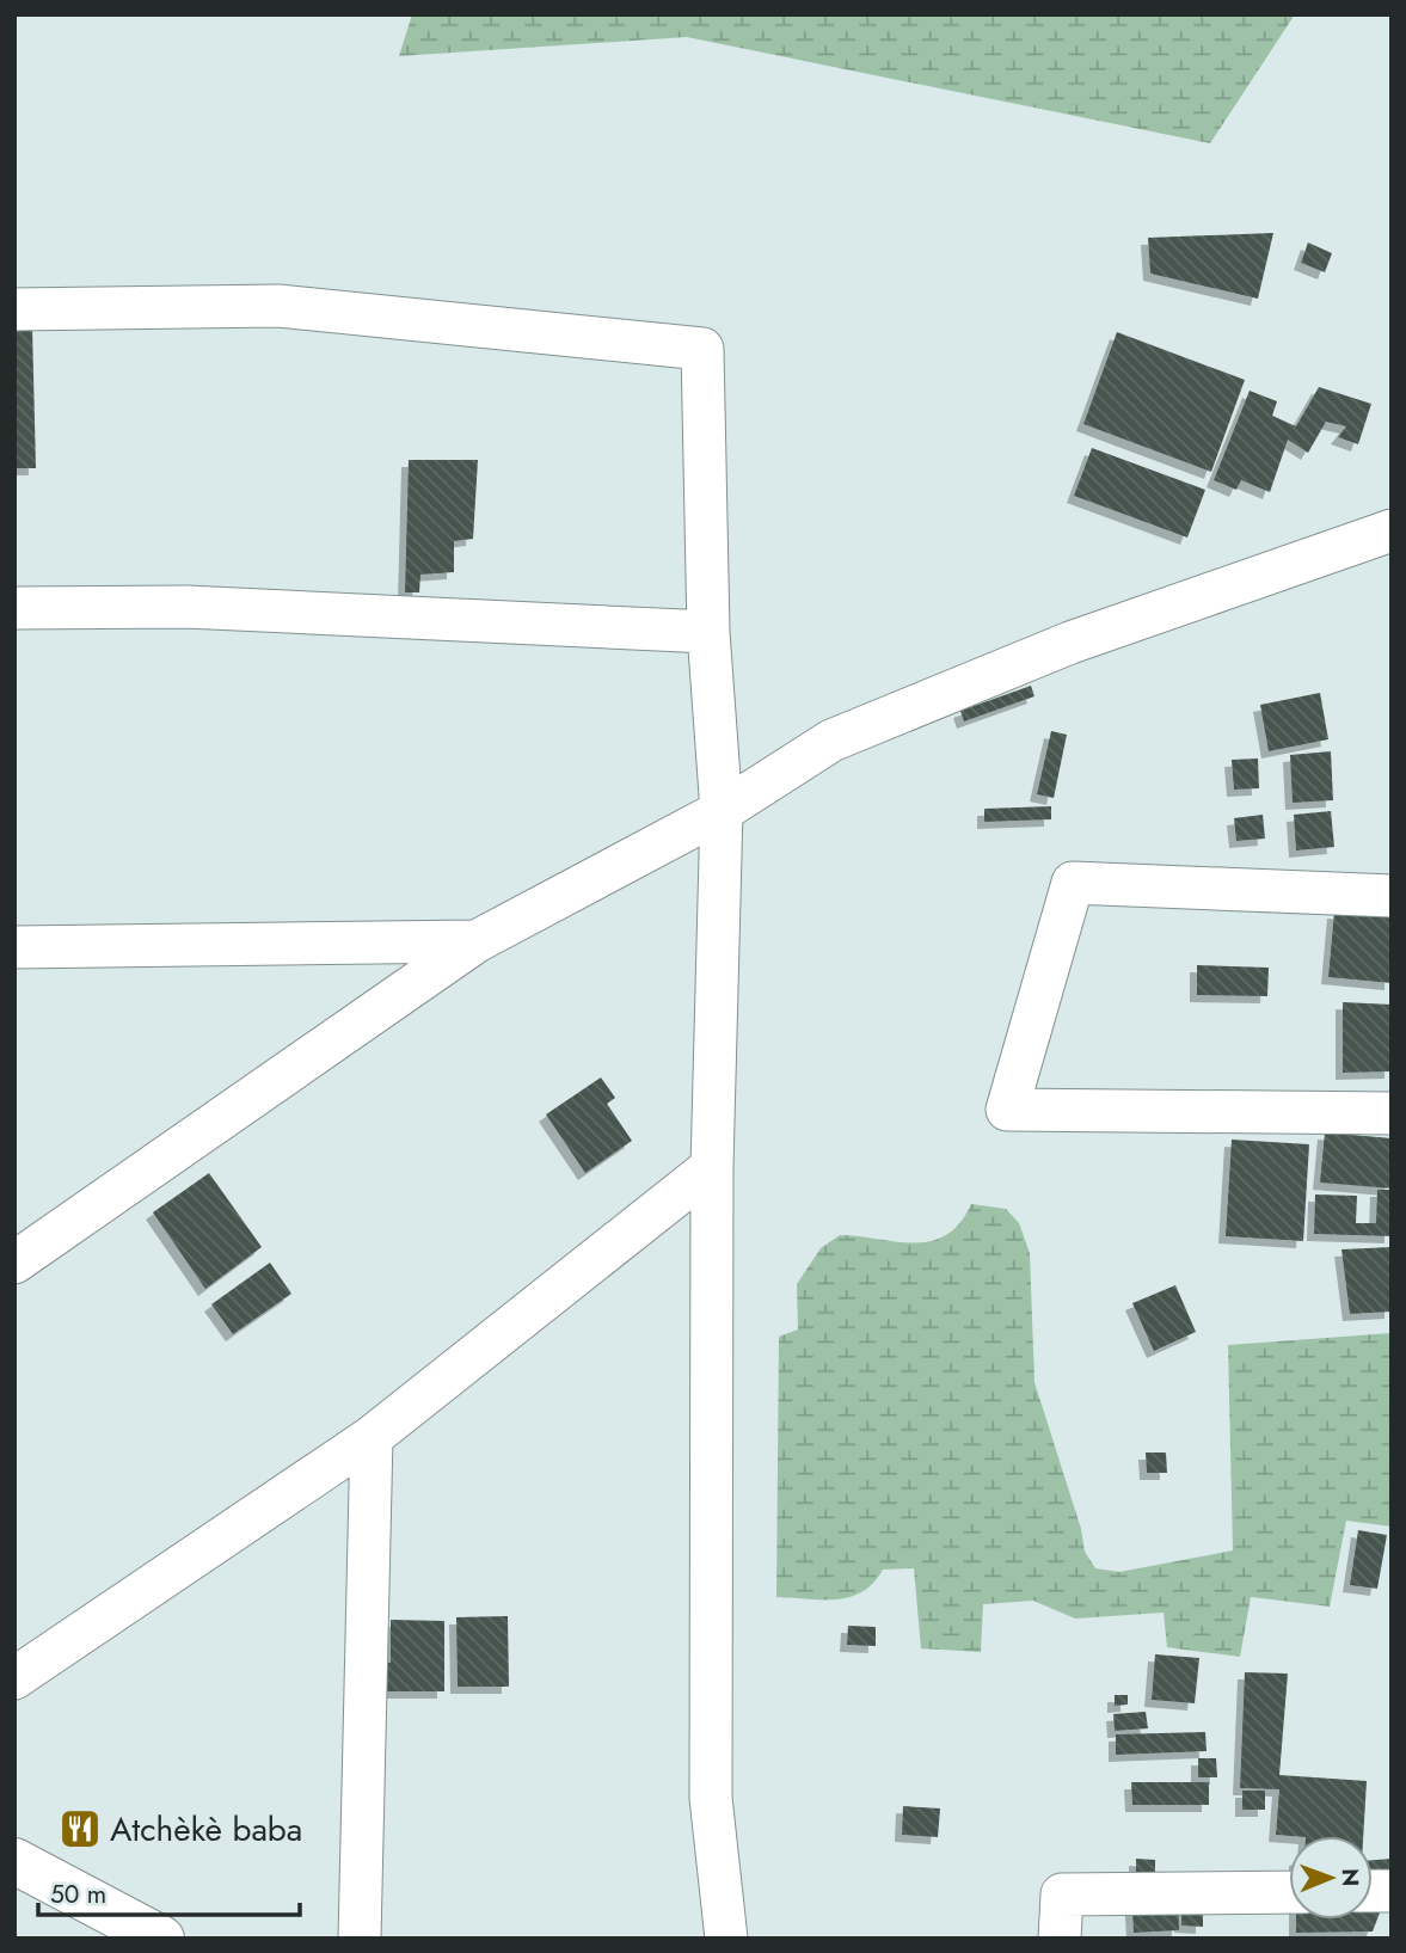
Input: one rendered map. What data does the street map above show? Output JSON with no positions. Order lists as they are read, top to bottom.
{
  "places": {
    "restaurant": ["Atchèkè baba"]
  },
  "scale_bar": "50 m",
  "north": "right"
}
